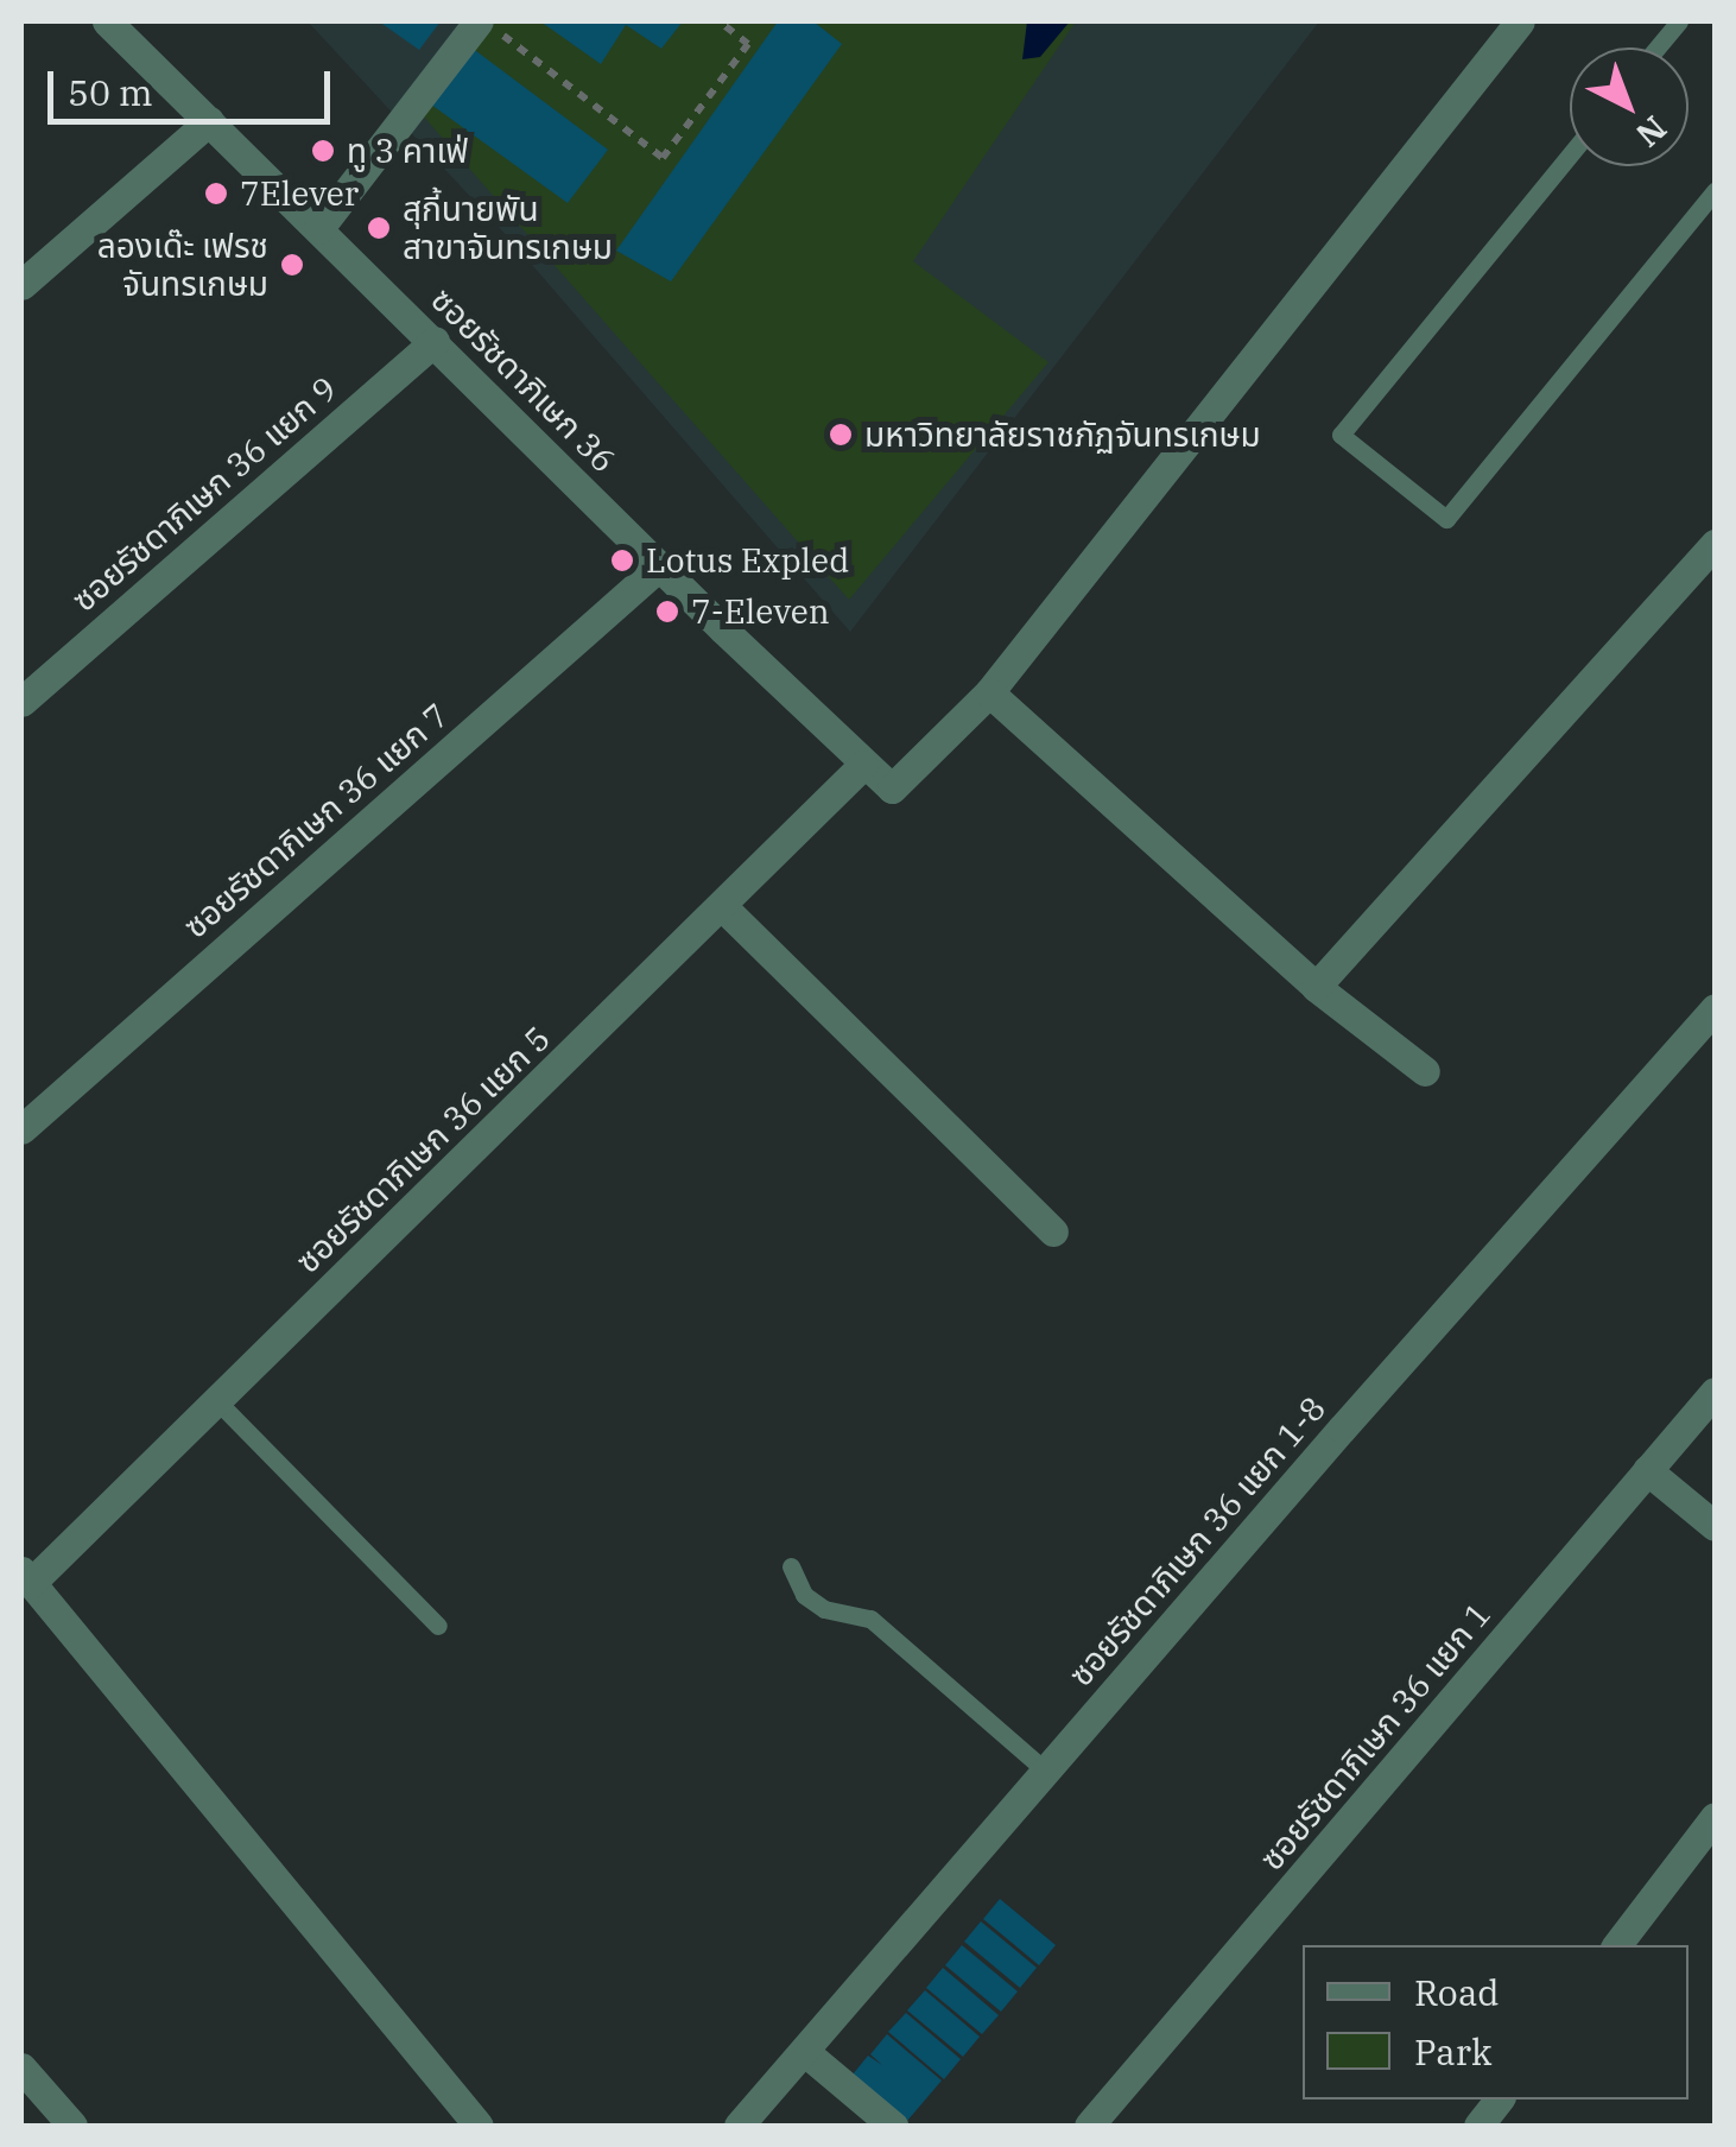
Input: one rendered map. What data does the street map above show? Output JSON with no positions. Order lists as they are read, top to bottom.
{
  "streets": {
    "street": [
      "ซอยรัชดาภิเษก 36",
      "ซอยรัชดาภิเษก 36 แยก 9",
      "ซอยรัชดาภิเษก 36 แยก 7",
      "ซอยรัชดาภิเษก 36 แยก 5",
      "ซอยรัชดาภิเษก 36 แยก 1-8",
      "ซอยรัชดาภิเษก 36 แยก 1"
    ]
  },
  "crossings": [
    ["ซอยรัชดาภิเษก 36", "ซอยรัชดาภิเษก 36 แยก 9"],
    ["ซอยรัชดาภิเษก 36", "ซอยรัชดาภิเษก 36 แยก 7"],
    ["ซอยรัชดาภิเษก 36", "ซอยรัชดาภิเษก 36 แยก 5"]
  ],
  "places": [
    "ทู 3 คาเฟ่",
    "7Elever",
    "สุกี้นายพัน สาขาจันทรเกษม",
    "ลองเด๊ะ เฟรช จันทรเกษม",
    "มหาวิทยาลัยราชภัฏจันทรเกษม",
    "Lotus Expled",
    "7-Eleven"
  ],
  "legend": ["Road", "Park"],
  "scale_bar": "50 m",
  "north": "bottom right"
}
